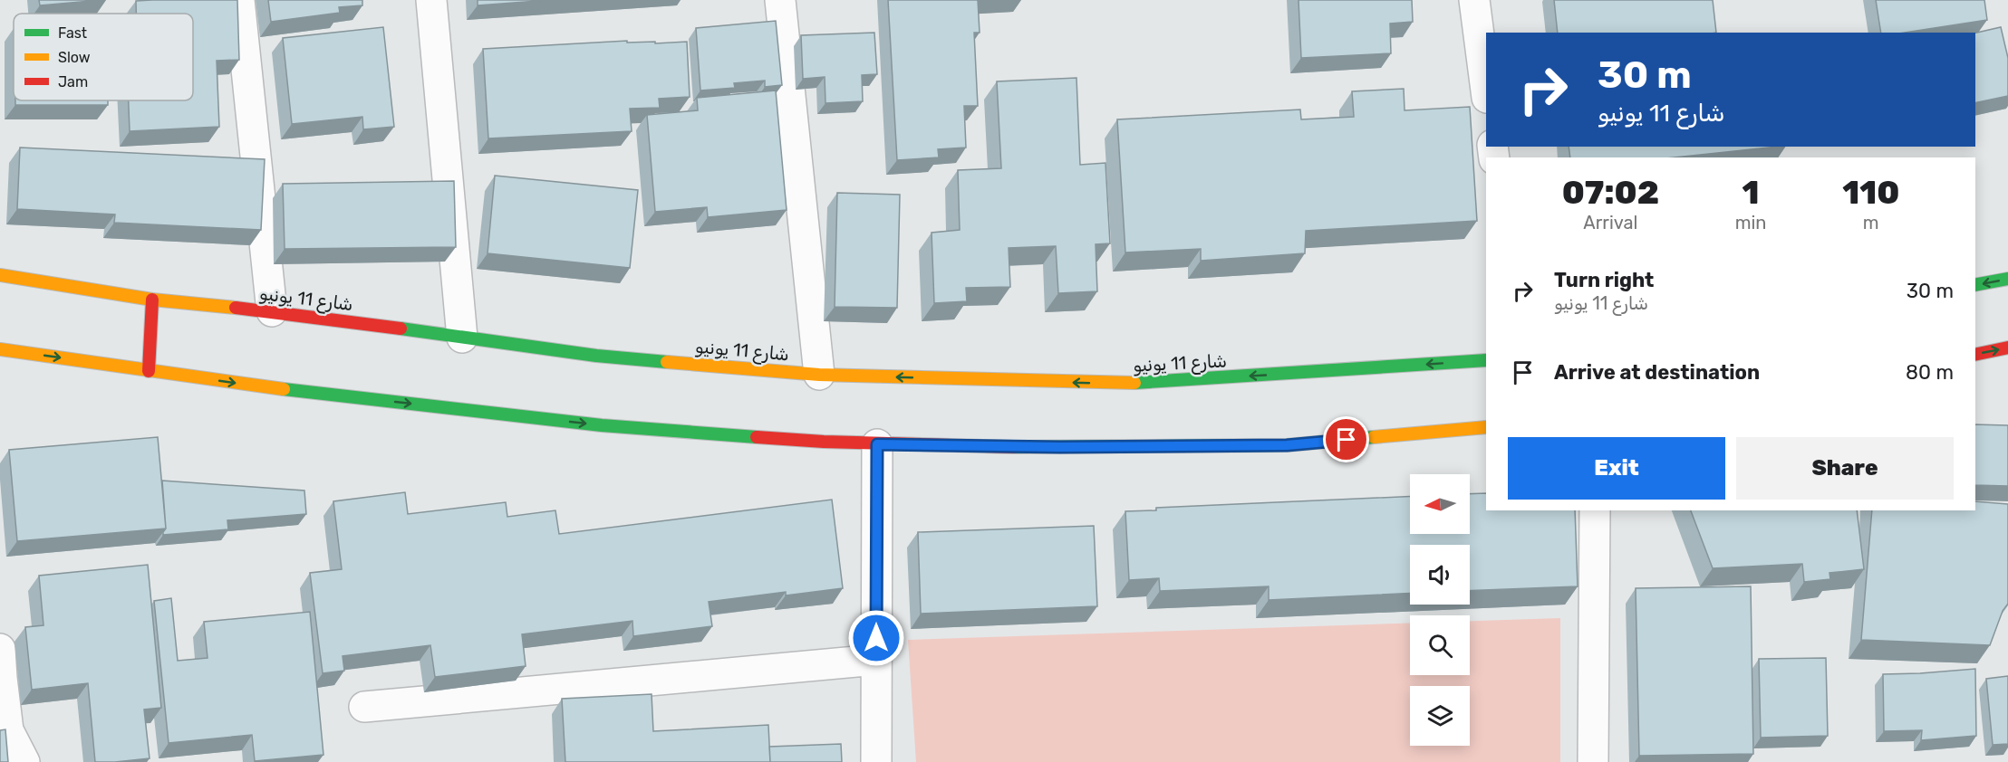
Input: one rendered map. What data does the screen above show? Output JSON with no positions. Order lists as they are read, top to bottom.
{
  "streets": {
    "highway": ["شارع 11 يونيو"]
  },
  "legend": ["Fast", "Slow", "Jam"],
  "north": "left",
  "page": {
    "turn": ["30 m", "شارع 11 يونيو"],
    "eta": [
      "07:02",
      "Arrival",
      "1",
      "min",
      "110",
      "m"
    ],
    "list": [
      {
        "name": "Turn right",
        "note": "شارع 11 يونيو",
        "value": "30 m"
      },
      {
        "name": "Arrive at destination",
        "value": "80 m"
      }
    ],
    "buttons": ["Exit", "Share"]
  }
}
